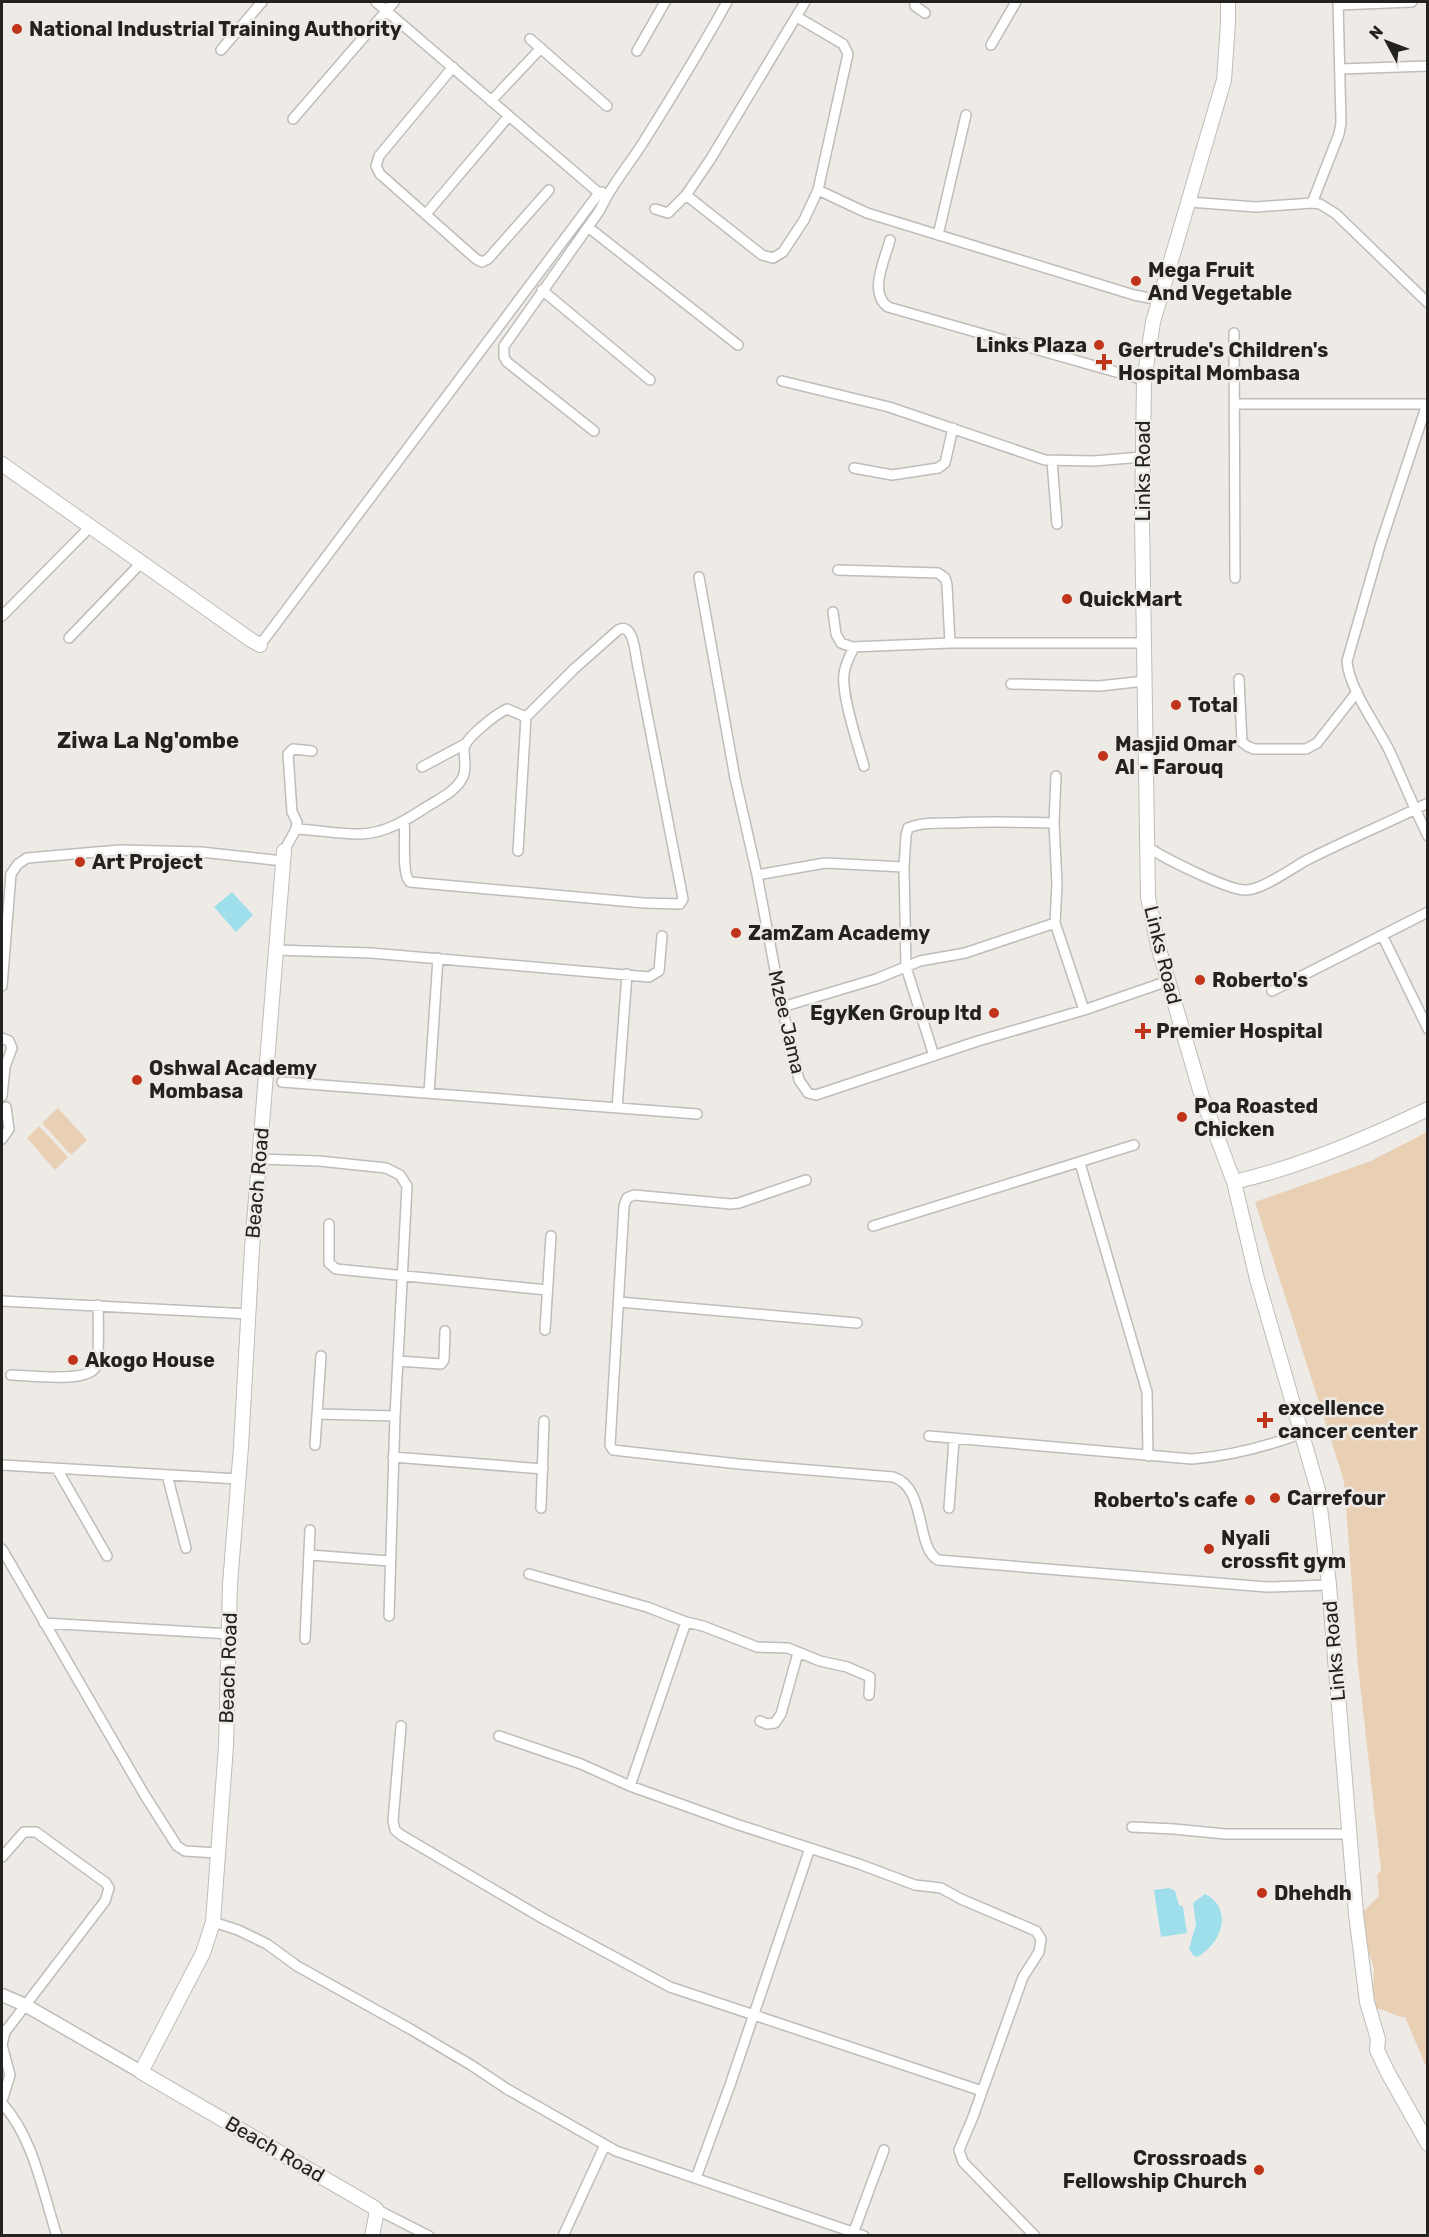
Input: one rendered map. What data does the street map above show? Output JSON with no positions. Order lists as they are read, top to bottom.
{
  "streets": {
    "main road": ["Links Road", "Beach Road"],
    "street": ["Mzee Jama"]
  },
  "crossings": [
    ["Links Road", "Mzee Jama"]
  ],
  "districts": ["Ziwa La Ng'ombe"],
  "places": {
    "other": [
      "National Industrial Training Authority",
      "Mega Fruit And Vegetable",
      "Links Plaza",
      "QuickMart",
      "Total",
      "Masjid Omar Al - Farouq",
      "Art Project",
      "ZamZam Academy",
      "Roberto's",
      "EgyKen Group ltd",
      "Oshwal Academy Mombasa",
      "Poa Roasted Chicken",
      "Akogo House",
      "Carrefour",
      "Roberto's cafe",
      "Nyali crossfit gym",
      "Dhehdh",
      "Crossroads Fellowship Church"
    ],
    "health": ["Gertrude's Children's Hospital Mombasa", "Premier Hospital", "excellence cancer center"]
  },
  "north": "top left"
}
